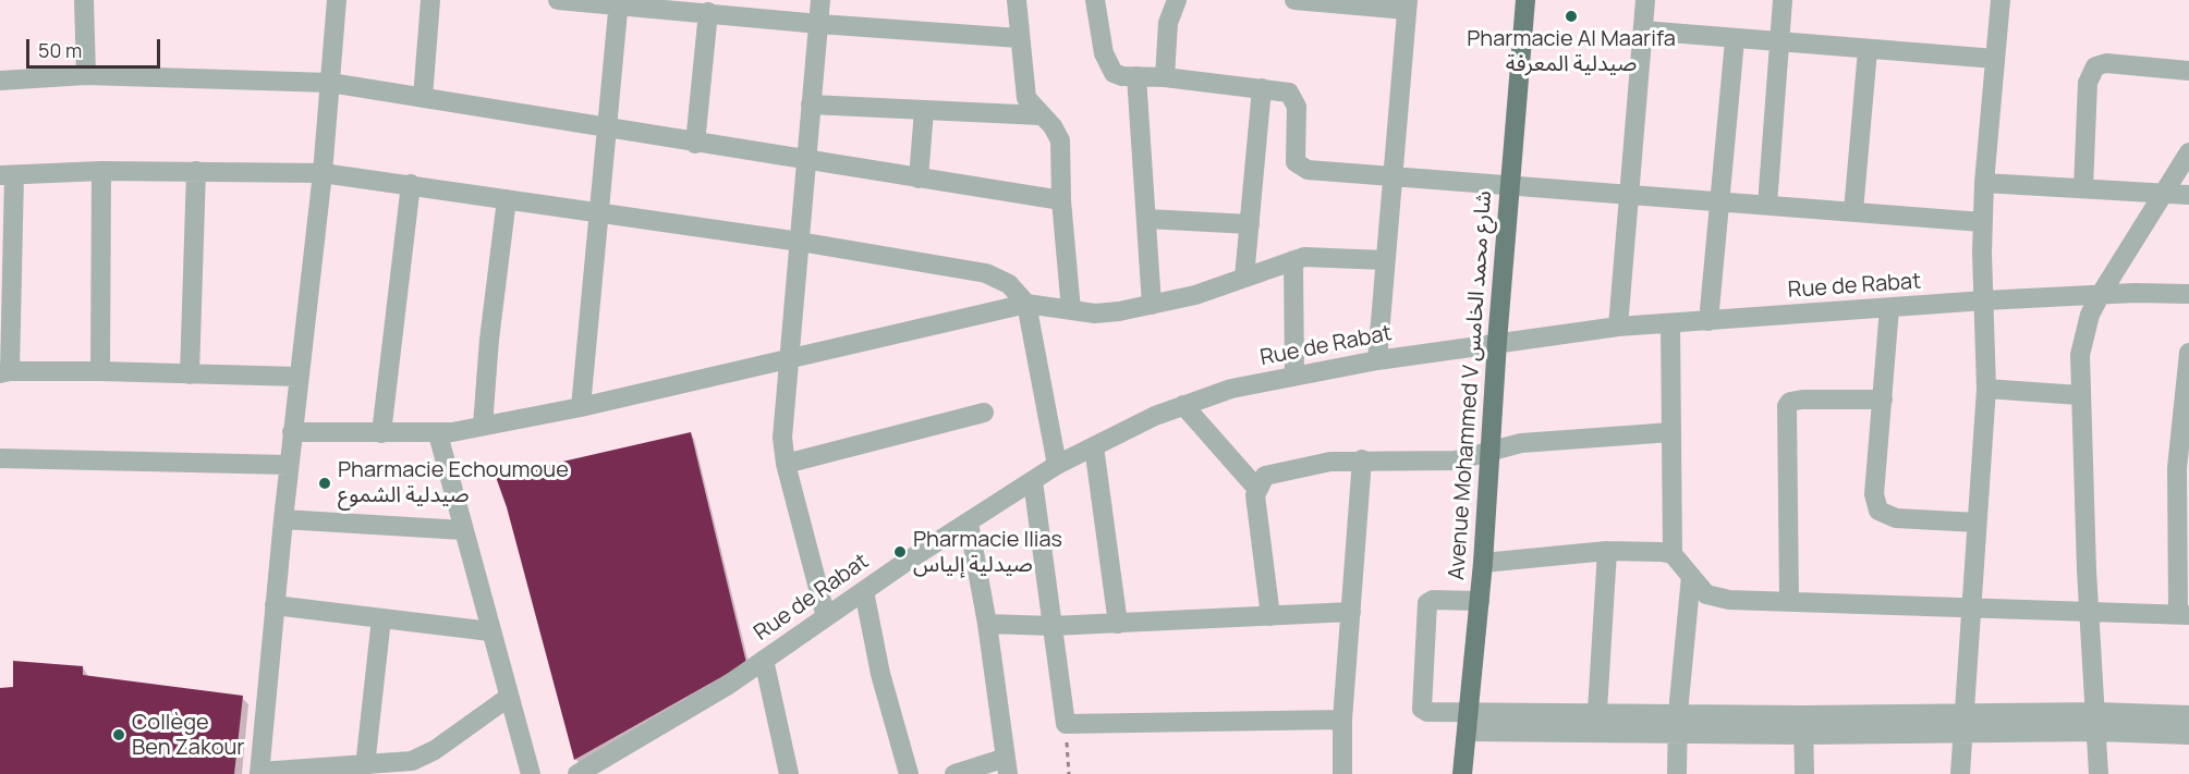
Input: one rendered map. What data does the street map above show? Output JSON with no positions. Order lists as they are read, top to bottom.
{
  "streets": {
    "main road": ["Avenue Mohammed V شارع محمد الخامس"],
    "street": ["Rue de Rabat"]
  },
  "crossings": [
    ["Rue de Rabat", "Avenue Mohammed V شارع محمد الخامس"]
  ],
  "places": [
    "Pharmacie Al Maarifa صيدلية المعرفة",
    "Pharmacie Echoumoue صيدلية الشموع",
    "Pharmacie Ilias صيدلية إلياس",
    "Collège Ben Zakour"
  ],
  "scale_bar": "50 m"
}
